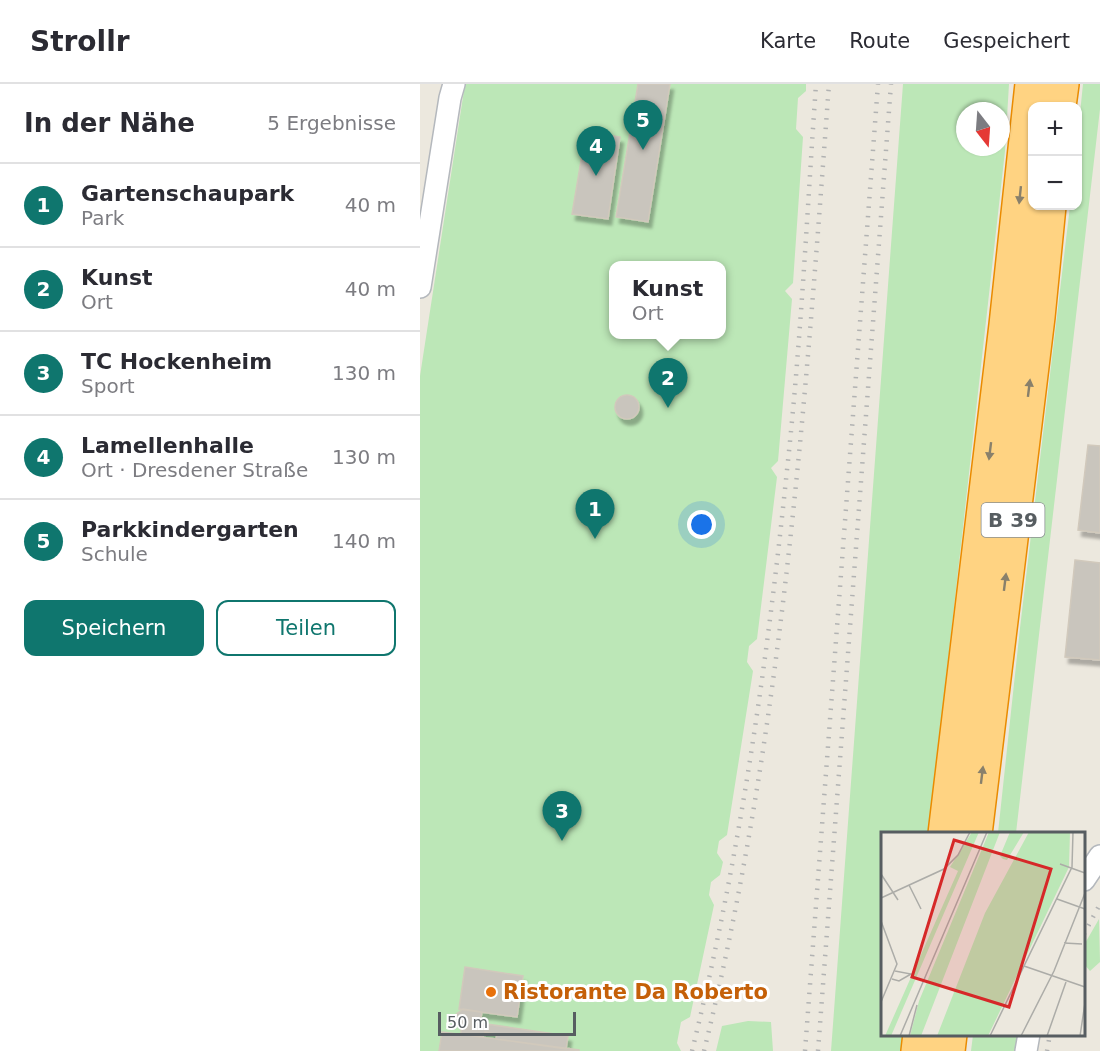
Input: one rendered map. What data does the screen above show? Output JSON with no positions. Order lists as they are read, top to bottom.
{
  "streets": {
    "highway": ["B 39"]
  },
  "places": ["Ristorante Da Roberto"],
  "scale_bar": "50 m",
  "north": "bottom",
  "page": {
    "header": "Strollr",
    "nav": ["Karte", "Route", "Gespeichert"],
    "heading": ["In der Nähe", "5 Ergebnisse"],
    "pins": [
      "5",
      "4",
      "2",
      "1",
      "3"
    ],
    "map_buttons": ["+", "−"],
    "list": [
      {
        "mark": "1",
        "name": "Gartenschaupark",
        "note": "Park",
        "value": "40 m"
      },
      {
        "mark": "2",
        "name": "Kunst",
        "note": "Ort",
        "value": "40 m"
      },
      {
        "mark": "3",
        "name": "TC Hockenheim",
        "note": "Sport",
        "value": "130 m"
      },
      {
        "mark": "4",
        "name": "Lamellenhalle",
        "note": "Ort · Dresdener Straße",
        "value": "130 m"
      },
      {
        "mark": "5",
        "name": "Parkkindergarten",
        "note": "Schule",
        "value": "140 m"
      }
    ],
    "popup": ["Kunst", "Ort"],
    "buttons": ["Speichern", "Teilen"],
    "scale": "50 m"
  }
}
